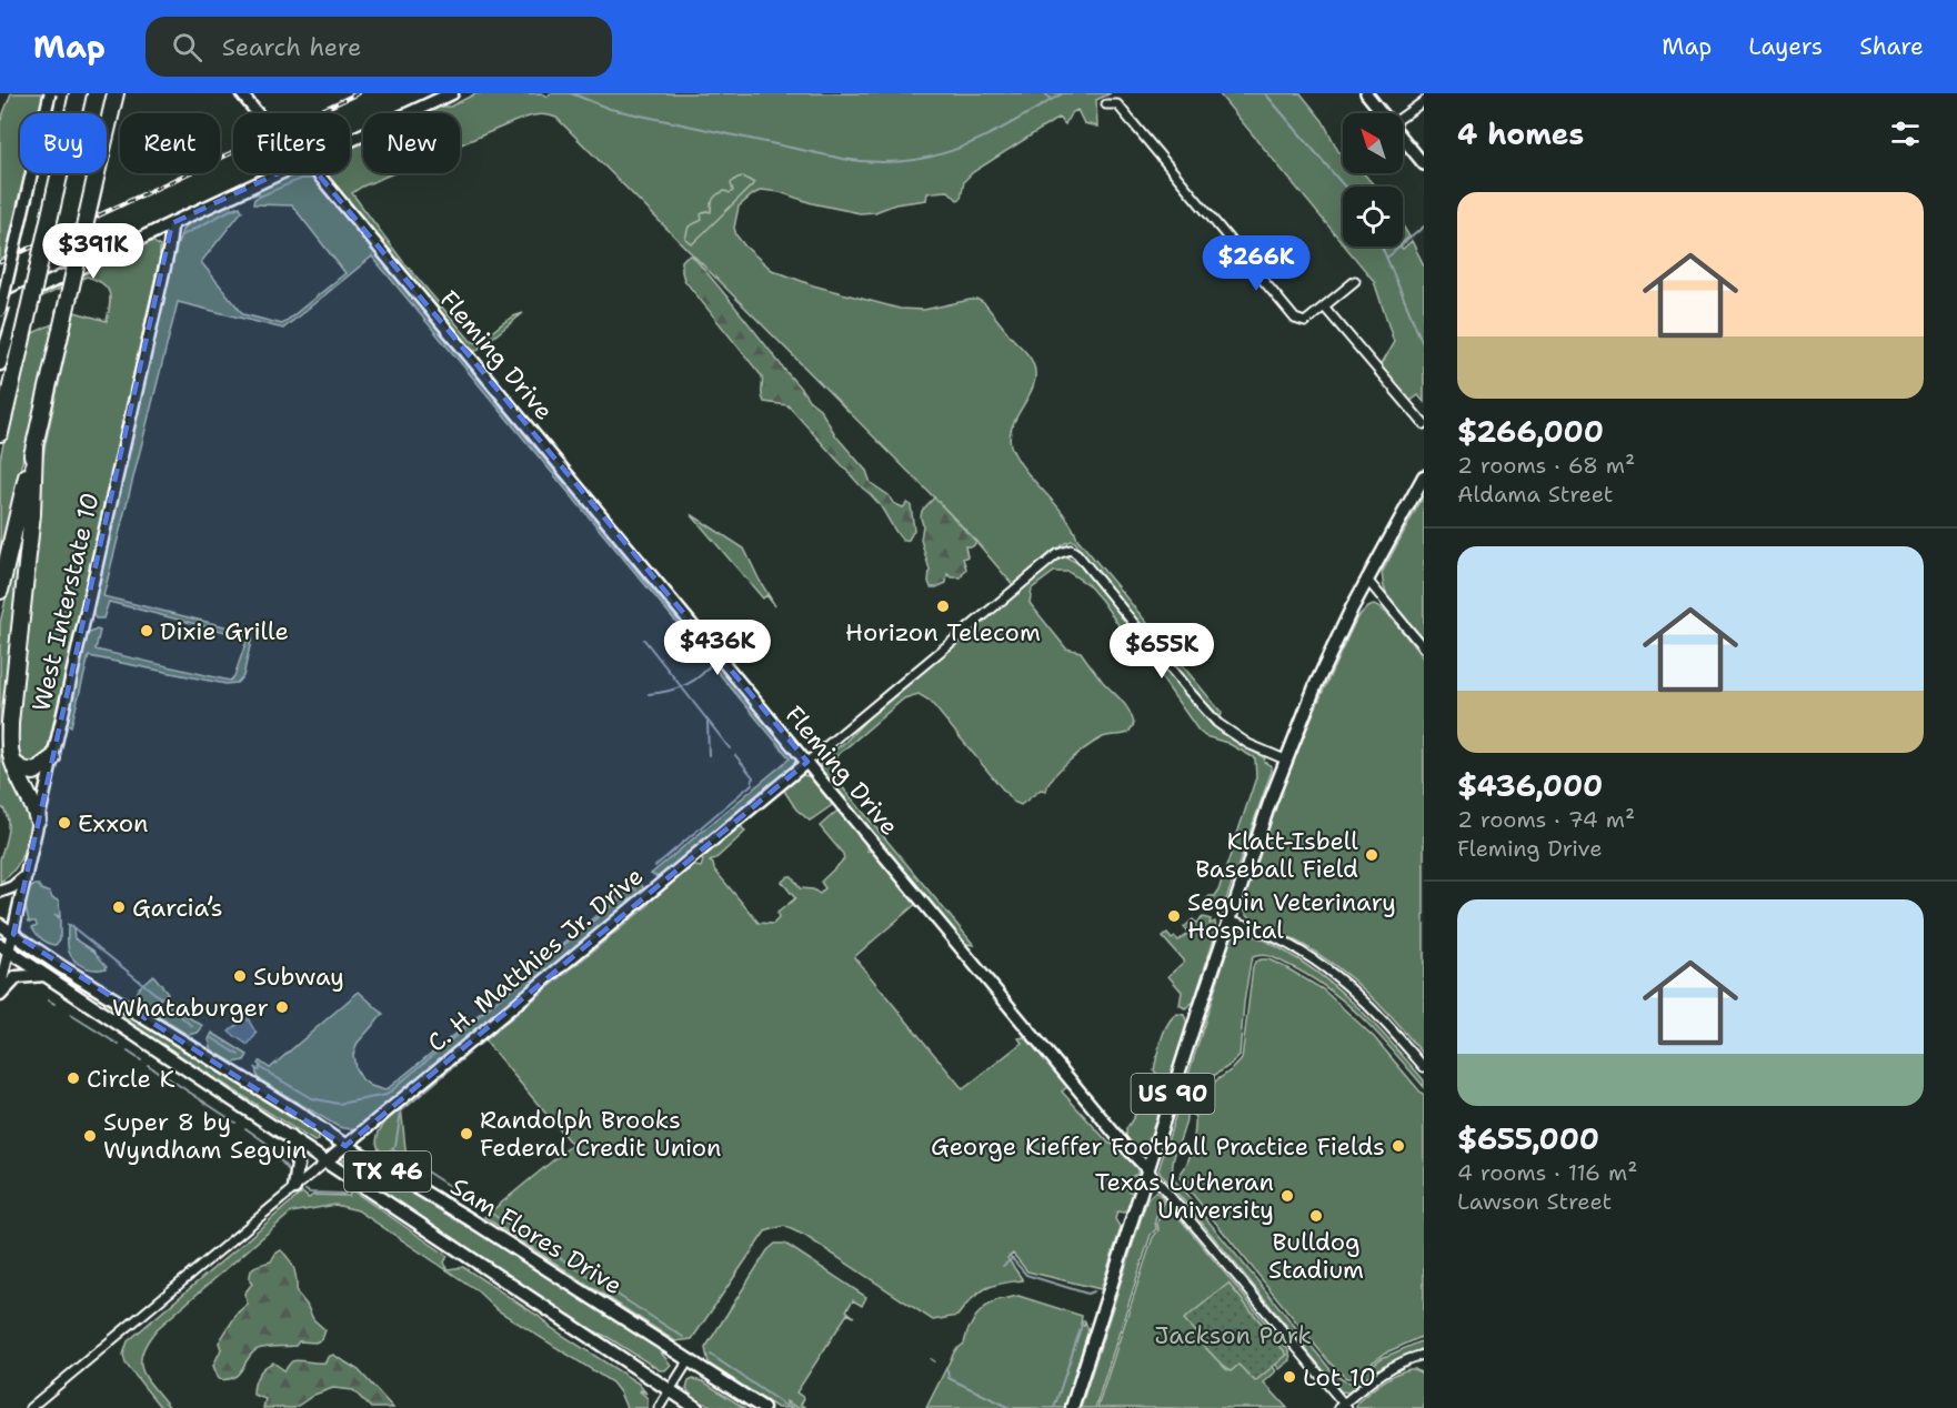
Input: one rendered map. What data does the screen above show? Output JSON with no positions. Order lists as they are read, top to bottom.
{
  "streets": {
    "main road": ["US 90", "TX 46", "Sam Flores Drive"],
    "street": ["Fleming Drive", "West Interstate 10", "C. H. Matthies Jr. Drive"]
  },
  "crossings": [
    ["Fleming Drive", "C. H. Matthies Jr. Drive"],
    ["Fleming Drive", "US 90"],
    ["West Interstate 10", "TX 46"],
    ["West Interstate 10", "Sam Flores Drive"],
    ["C. H. Matthies Jr. Drive", "US 90"],
    ["C. H. Matthies Jr. Drive", "TX 46"],
    ["C. H. Matthies Jr. Drive", "Sam Flores Drive"],
    ["TX 46", "Sam Flores Drive"]
  ],
  "parks": ["Jackson Park"],
  "places": [
    "Horizon Telecom",
    "Dixie Grille",
    "Exxon",
    "Klatt-Isbell Baseball Field",
    "Garcia’s",
    "Seguin Veterinary Hospital",
    "Subway",
    "Whataburger",
    "Circle K",
    "Randolph Brooks Federal Credit Union",
    "Super 8 by Wyndham Seguin",
    "George Kieffer Football Practice Fields",
    "Texas Lutheran University",
    "Bulldog Stadium",
    "Lot 10"
  ],
  "north": "top left",
  "page": {
    "header": "Map",
    "search": "Search here",
    "nav": ["Map", "Layers", "Share"],
    "heading": "4 homes",
    "chip": [
      "Buy",
      "Rent",
      "Filters",
      "New"
    ],
    "list": [
      {
        "name": "$266,000",
        "note": "2 rooms · 68 m² · Aldama Street"
      },
      {
        "name": "$436,000",
        "note": "2 rooms · 74 m² · Fleming Drive"
      },
      {
        "name": "$655,000",
        "note": "4 rooms · 116 m² · Lawson Street"
      }
    ],
    "price": [
      "$391K",
      "$266K",
      "$436K",
      "$655K"
    ]
  }
}
